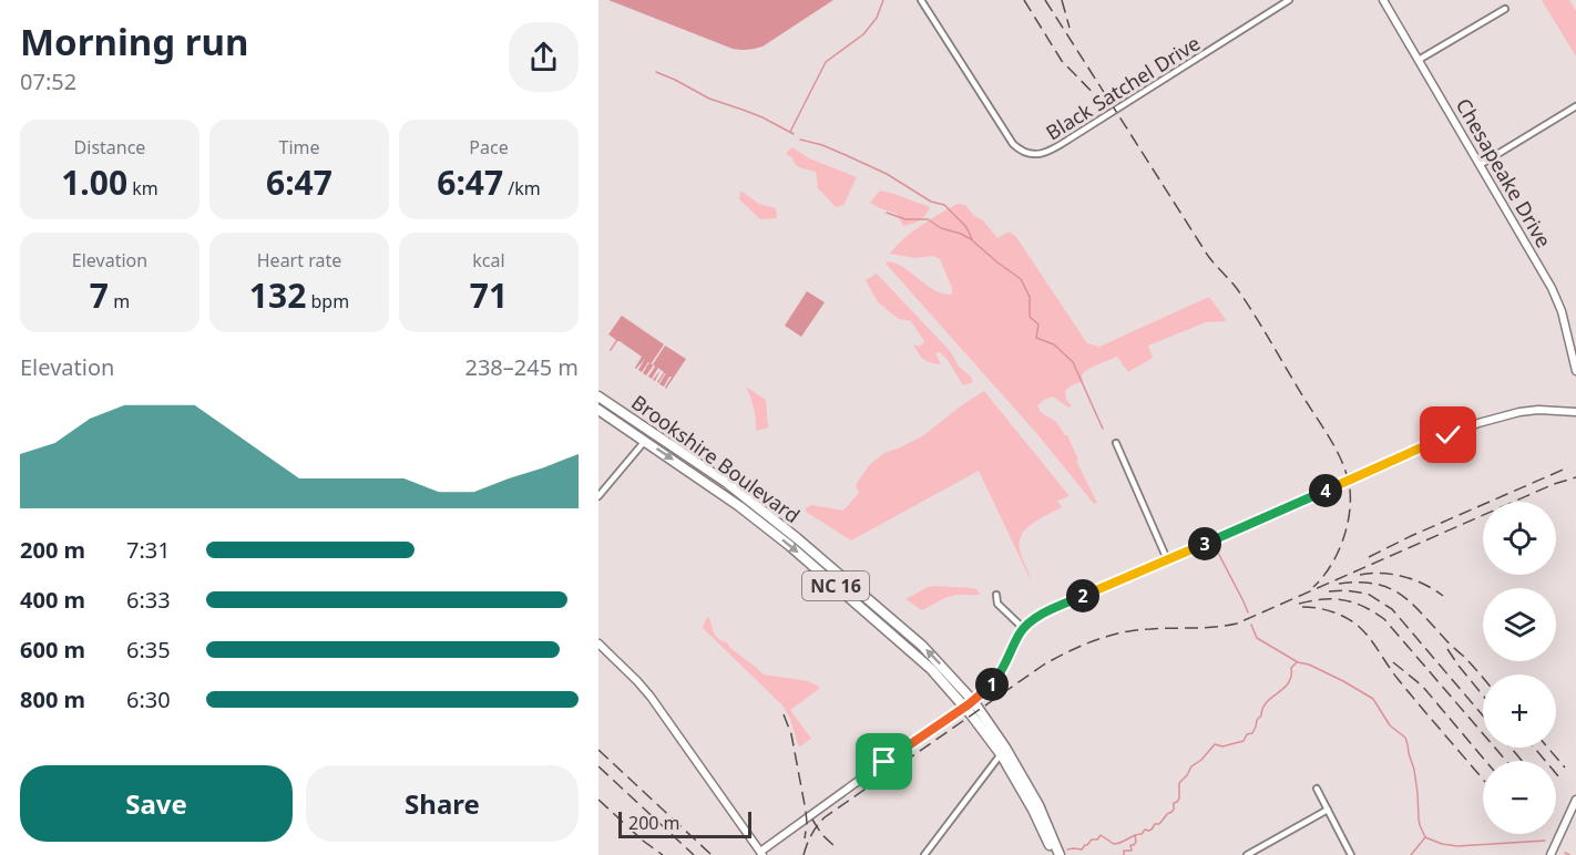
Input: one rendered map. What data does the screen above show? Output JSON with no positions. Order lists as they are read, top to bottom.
{
  "streets": {
    "highway": ["Brookshire Boulevard", "NC 16"],
    "street": ["Black Satchel Drive", "Chesapeake Drive"]
  },
  "scale_bar": "200 m",
  "page": {
    "heading": ["Morning run", "07:52"],
    "stats": [
      ["Distance", "1.00 km"],
      ["Time", "6:47"],
      ["Pace", "6:47 /km"],
      ["Elevation", "7 m"],
      ["Heart rate", "132 bpm"],
      ["kcal", "71"]
    ],
    "chart": ["Elevation", "238–245 m"],
    "pins": [
      "4",
      "3",
      "2",
      "1"
    ],
    "map_buttons": ["+", "−"],
    "list": [
      {
        "name": "200 m",
        "note": "7:31"
      },
      {
        "name": "400 m",
        "note": "6:33"
      },
      {
        "name": "600 m",
        "note": "6:35"
      },
      {
        "name": "800 m",
        "note": "6:30"
      }
    ],
    "buttons": ["Save", "Share"],
    "scale": "200 m"
  }
}
